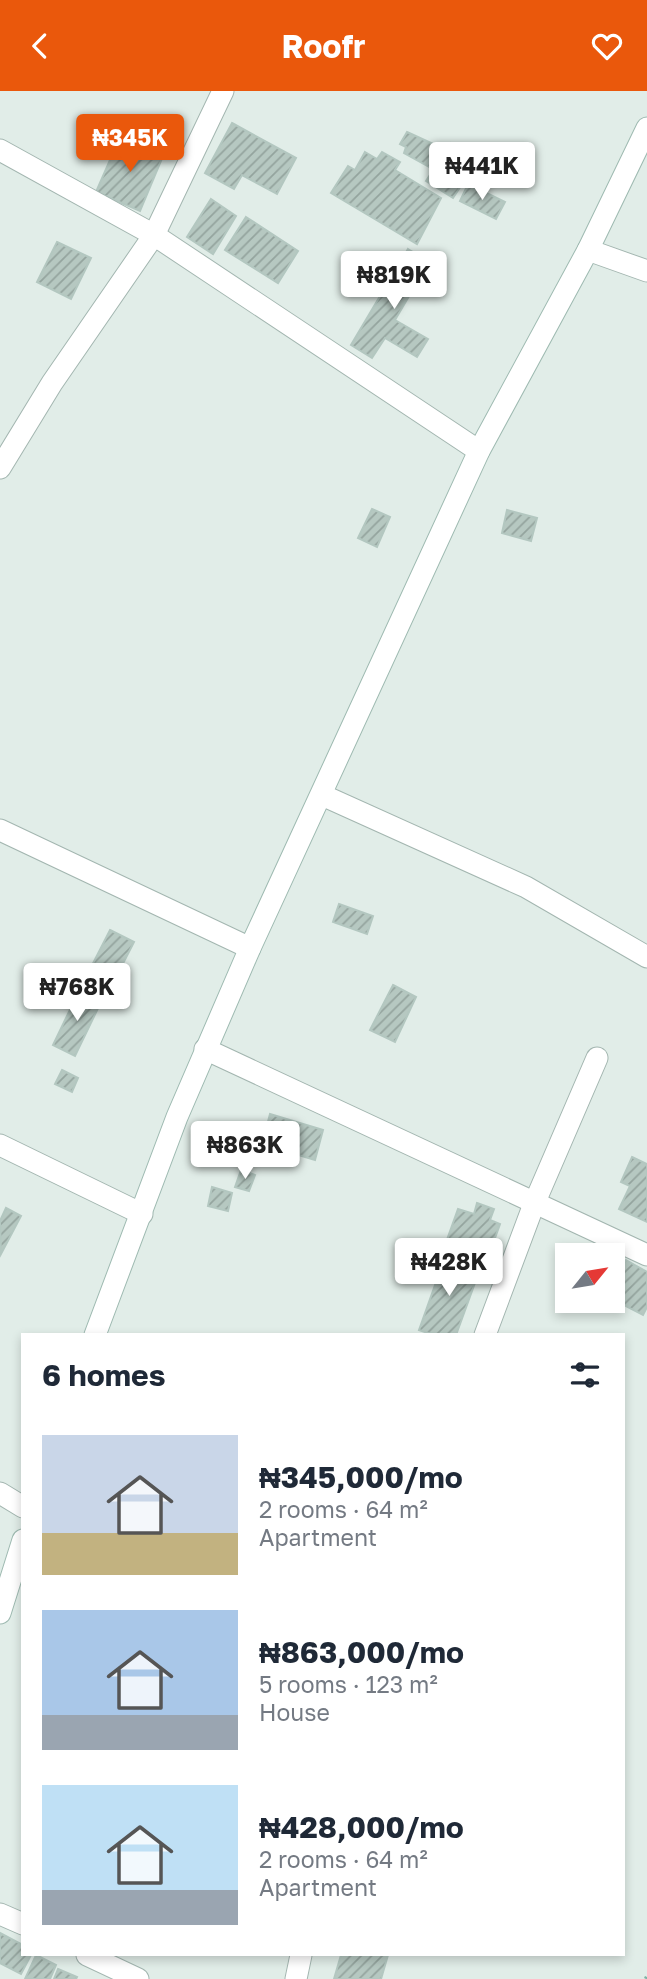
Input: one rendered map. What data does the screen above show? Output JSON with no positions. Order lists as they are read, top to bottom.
{
  "north": "top right",
  "page": {
    "header": "Roofr",
    "price": [
      "₦345K",
      "₦441K",
      "₦819K",
      "₦768K",
      "₦863K",
      "₦428K"
    ],
    "heading": "6 homes",
    "list": [
      {
        "name": "₦345,000/mo",
        "note": "2 rooms · 64 m² · Apartment"
      },
      {
        "name": "₦863,000/mo",
        "note": "5 rooms · 123 m² · House"
      },
      {
        "name": "₦428,000/mo",
        "note": "2 rooms · 64 m² · Apartment"
      }
    ]
  }
}
